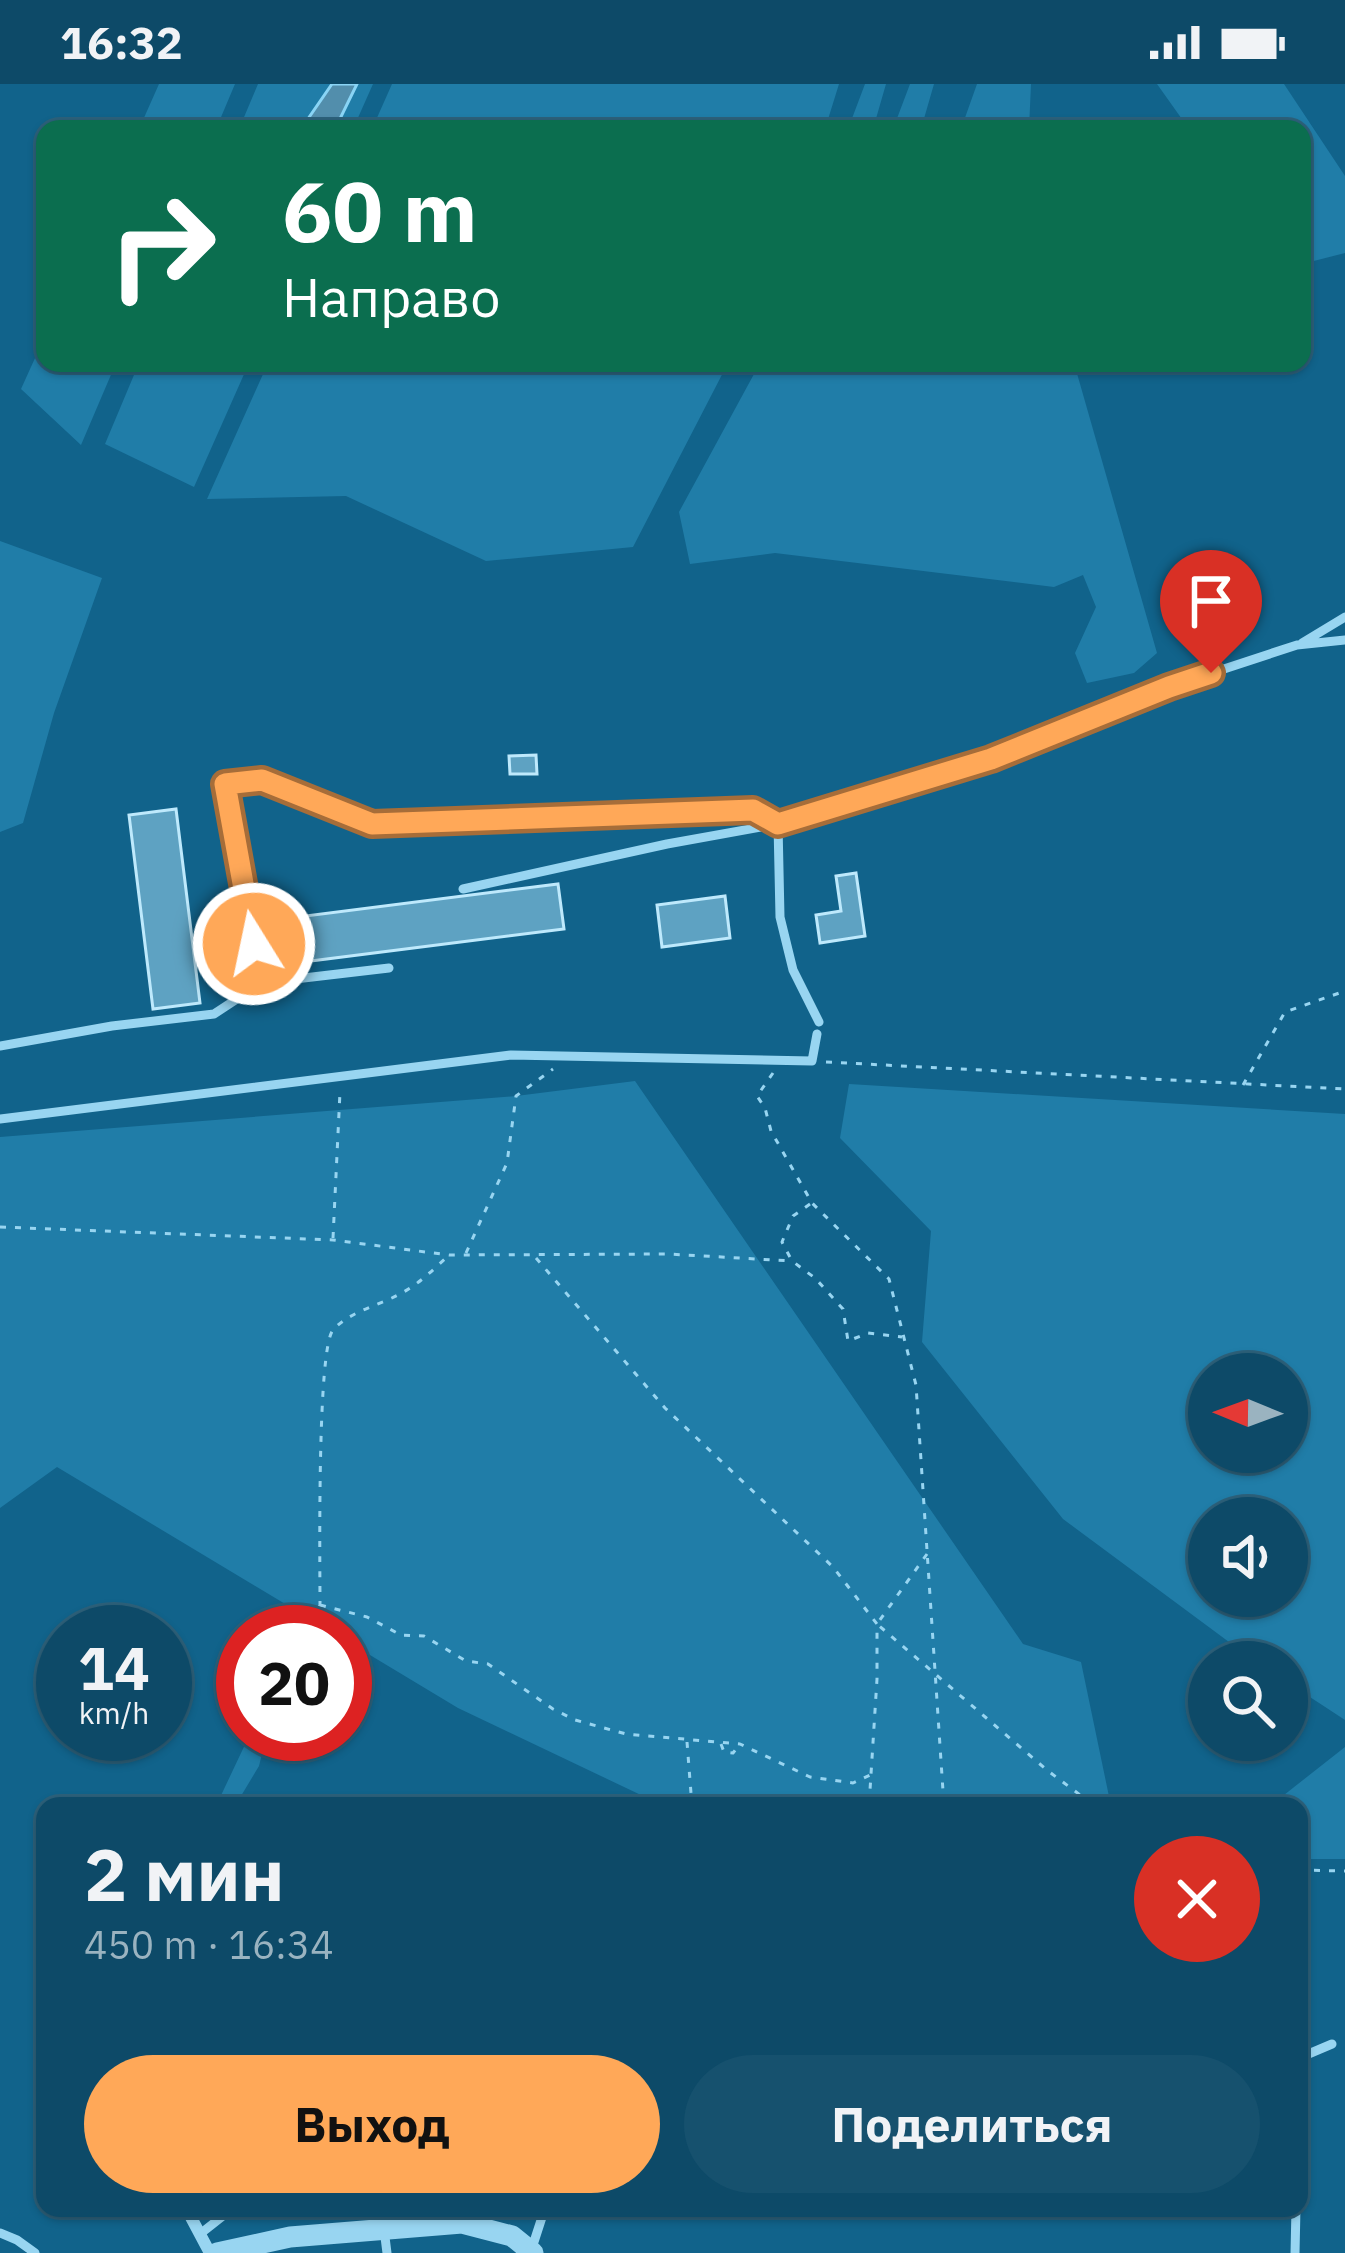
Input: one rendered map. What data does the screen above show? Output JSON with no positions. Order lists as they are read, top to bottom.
{
  "north": "left",
  "page": {
    "status": "16:32",
    "turn": ["60 m", "Направо"],
    "speed": "14 km/h",
    "limit": "20",
    "heading": ["2 мин", "450 m · 16:34"],
    "buttons": ["Выход", "Поделиться"]
  }
}
